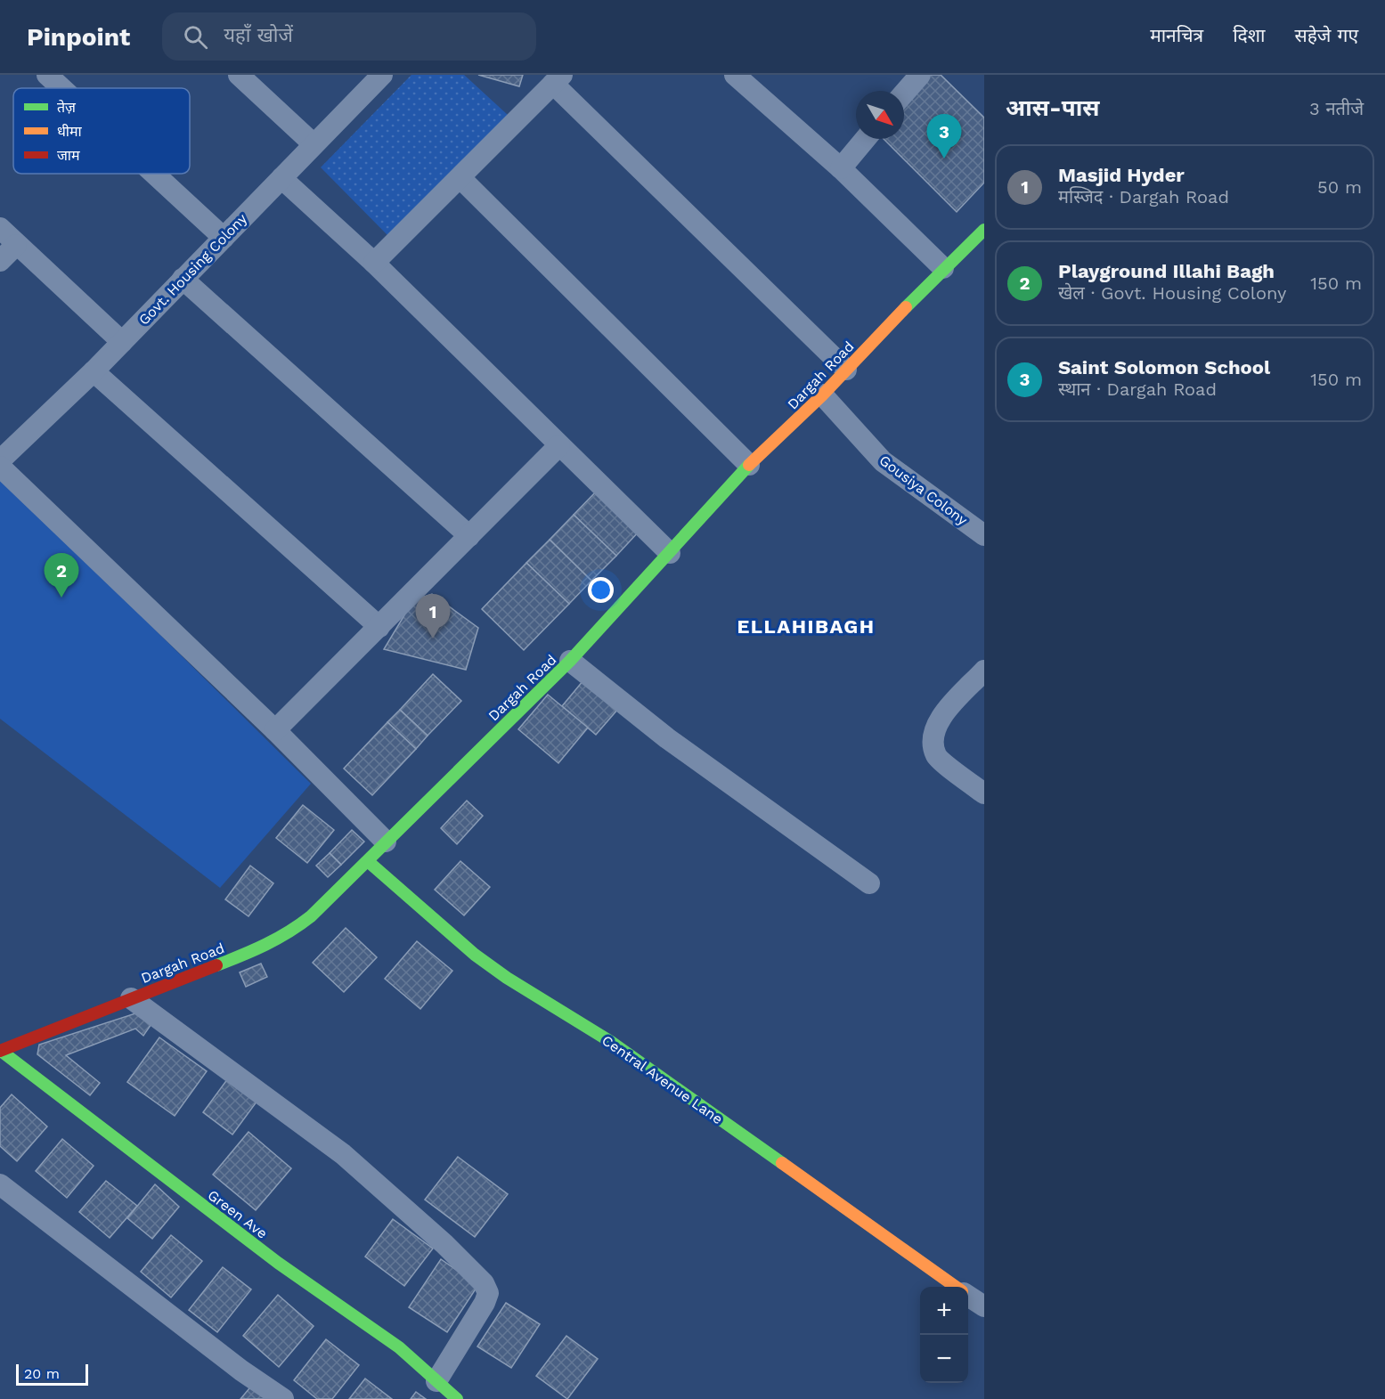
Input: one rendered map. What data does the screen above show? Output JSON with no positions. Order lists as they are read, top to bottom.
{
  "streets": {
    "street": [
      "Govt. Housing Colony",
      "Dargah Road",
      "Gousiya Colony",
      "Central Avenue Lane",
      "Green Ave"
    ]
  },
  "crossings": [
    ["Dargah Road", "Gousiya Colony"],
    ["Dargah Road", "Central Avenue Lane"],
    ["Dargah Road", "Green Ave"]
  ],
  "districts": ["ELLAHIBAGH"],
  "legend": ["तेज़", "धीमा", "जाम"],
  "scale_bar": "20 m",
  "north": "bottom right",
  "page": {
    "header": "Pinpoint",
    "search": "यहाँ खोजें",
    "nav": ["मानचित्र", "दिशा", "सहेजे गए"],
    "heading": ["आस-पास", "3 नतीजे"],
    "pins": ["3", "2", "1"],
    "list": [
      {
        "mark": "1",
        "name": "Masjid Hyder",
        "note": "मस्जिद · Dargah Road",
        "value": "50 m"
      },
      {
        "mark": "2",
        "name": "Playground Illahi Bagh",
        "note": "खेल · Govt. Housing Colony",
        "value": "150 m"
      },
      {
        "mark": "3",
        "name": "Saint Solomon School",
        "note": "स्थान · Dargah Road",
        "value": "150 m"
      }
    ],
    "map_buttons": ["+", "−"],
    "scale": "20 m"
  }
}
